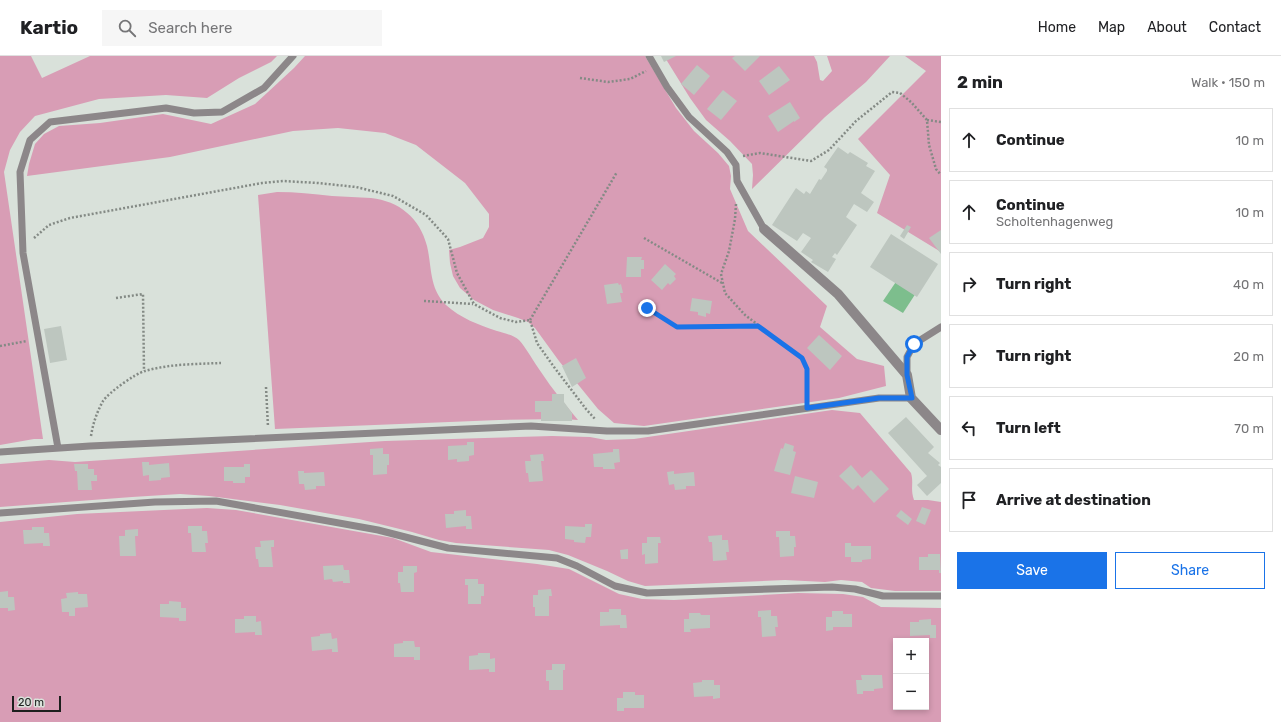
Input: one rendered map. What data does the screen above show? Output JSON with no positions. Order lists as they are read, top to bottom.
{
  "scale_bar": "20 m",
  "page": {
    "header": "Kartio",
    "search": "Search here",
    "nav": [
      "Home",
      "Map",
      "About",
      "Contact"
    ],
    "heading": ["2 min", "Walk · 150 m"],
    "list": [
      ["Continue", "10 m"],
      ["Continue", "Scholtenhagenweg", "10 m"],
      ["Turn right", "40 m"],
      ["Turn right", "20 m"],
      ["Turn left", "70 m"],
      "Arrive at destination"
    ],
    "buttons": ["Save", "Share"],
    "map_buttons": ["+", "−"],
    "scale": "20 m"
  }
}
